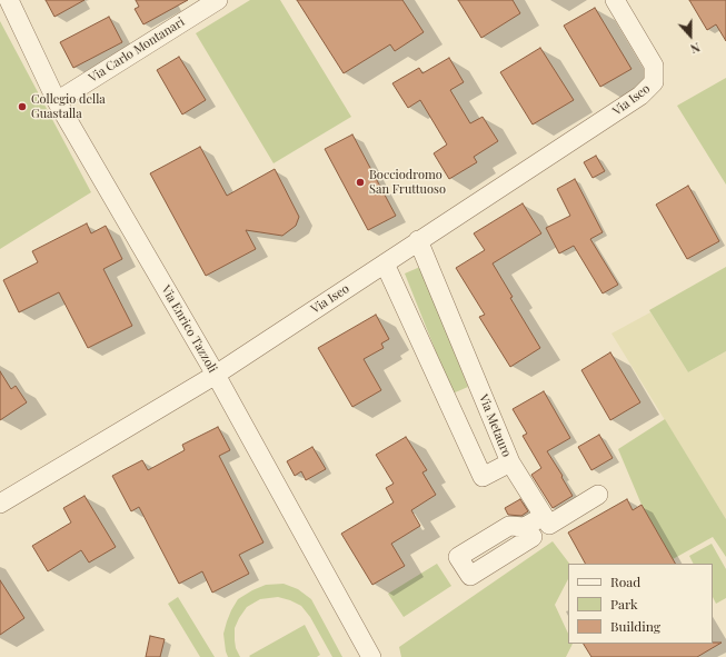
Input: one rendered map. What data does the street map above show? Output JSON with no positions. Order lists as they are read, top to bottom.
{
  "streets": {
    "street": [
      "Via Carlo Montanari",
      "Via Iseo",
      "Via Enrico Tazzoli",
      "Via Metauro"
    ]
  },
  "crossings": [
    ["Via Carlo Montanari", "Via Enrico Tazzoli"],
    ["Via Iseo", "Via Enrico Tazzoli"],
    ["Via Iseo", "Via Metauro"]
  ],
  "places": ["Collegio della Guastalla", "Bocciodromo San Fruttuoso"],
  "legend": ["Road", "Park", "Building"],
  "north": "bottom"
}
